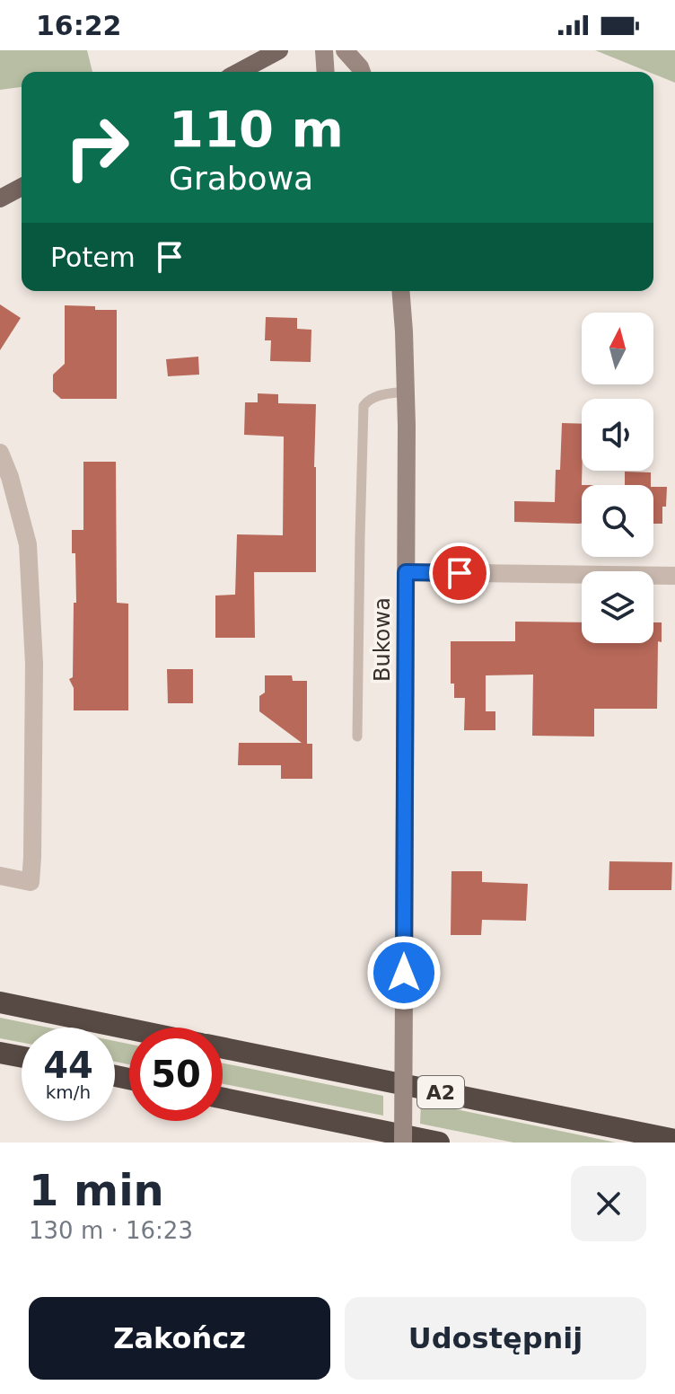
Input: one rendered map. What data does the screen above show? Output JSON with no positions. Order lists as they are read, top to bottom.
{
  "streets": {
    "highway": ["A2"],
    "main road": ["Bukowa"]
  },
  "north": "top",
  "page": {
    "status": "16:22",
    "turn": ["110 m", "Grabowa"],
    "then": "Potem",
    "speed": "44 km/h",
    "limit": "50",
    "heading": ["1 min", "130 m · 16:23"],
    "buttons": ["Zakończ", "Udostępnij"]
  }
}
